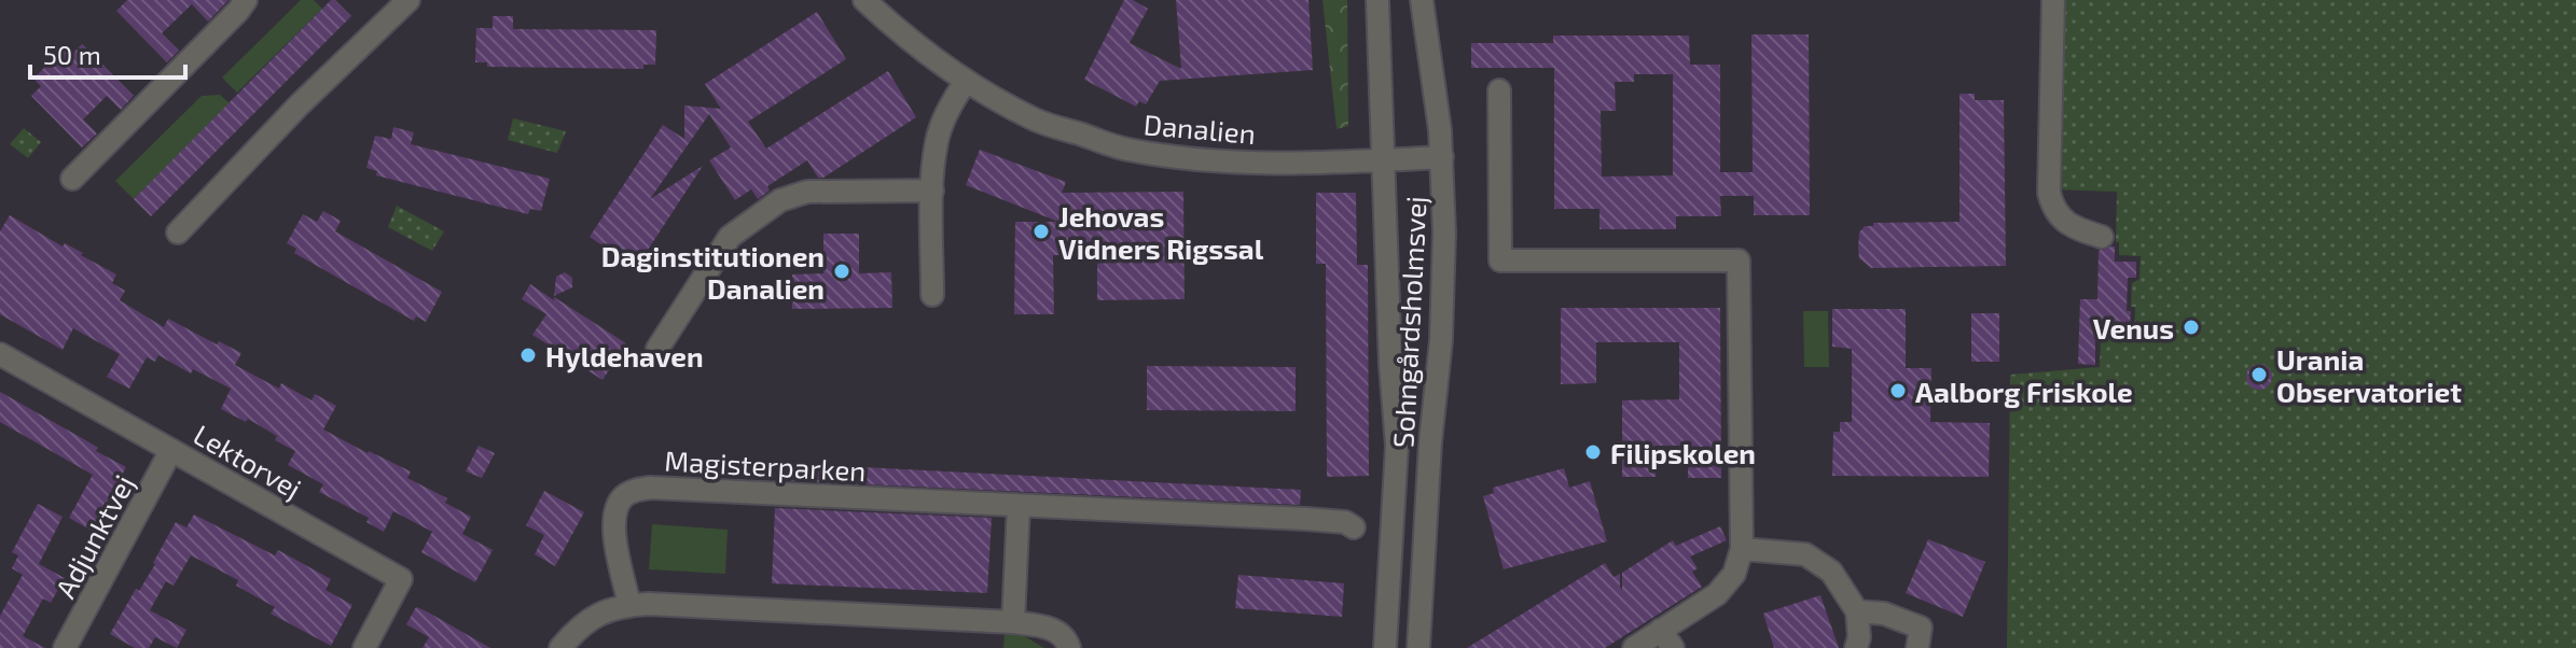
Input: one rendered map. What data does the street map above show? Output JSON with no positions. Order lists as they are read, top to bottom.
{
  "streets": {
    "street": [
      "Danalien",
      "Sohngårdsholmsvej",
      "Lektorvej",
      "Magisterparken",
      "Adjunktvej"
    ]
  },
  "crossings": [
    ["Danalien", "Sohngårdsholmsvej"],
    ["Lektorvej", "Adjunktvej"]
  ],
  "places": [
    "Jehovas Vidners Rigssal",
    "Daginstitutionen Danalien",
    "Venus",
    "Hyldehaven",
    "Urania Observatoriet",
    "Aalborg Friskole",
    "Filipskolen"
  ],
  "scale_bar": "50 m"
}
